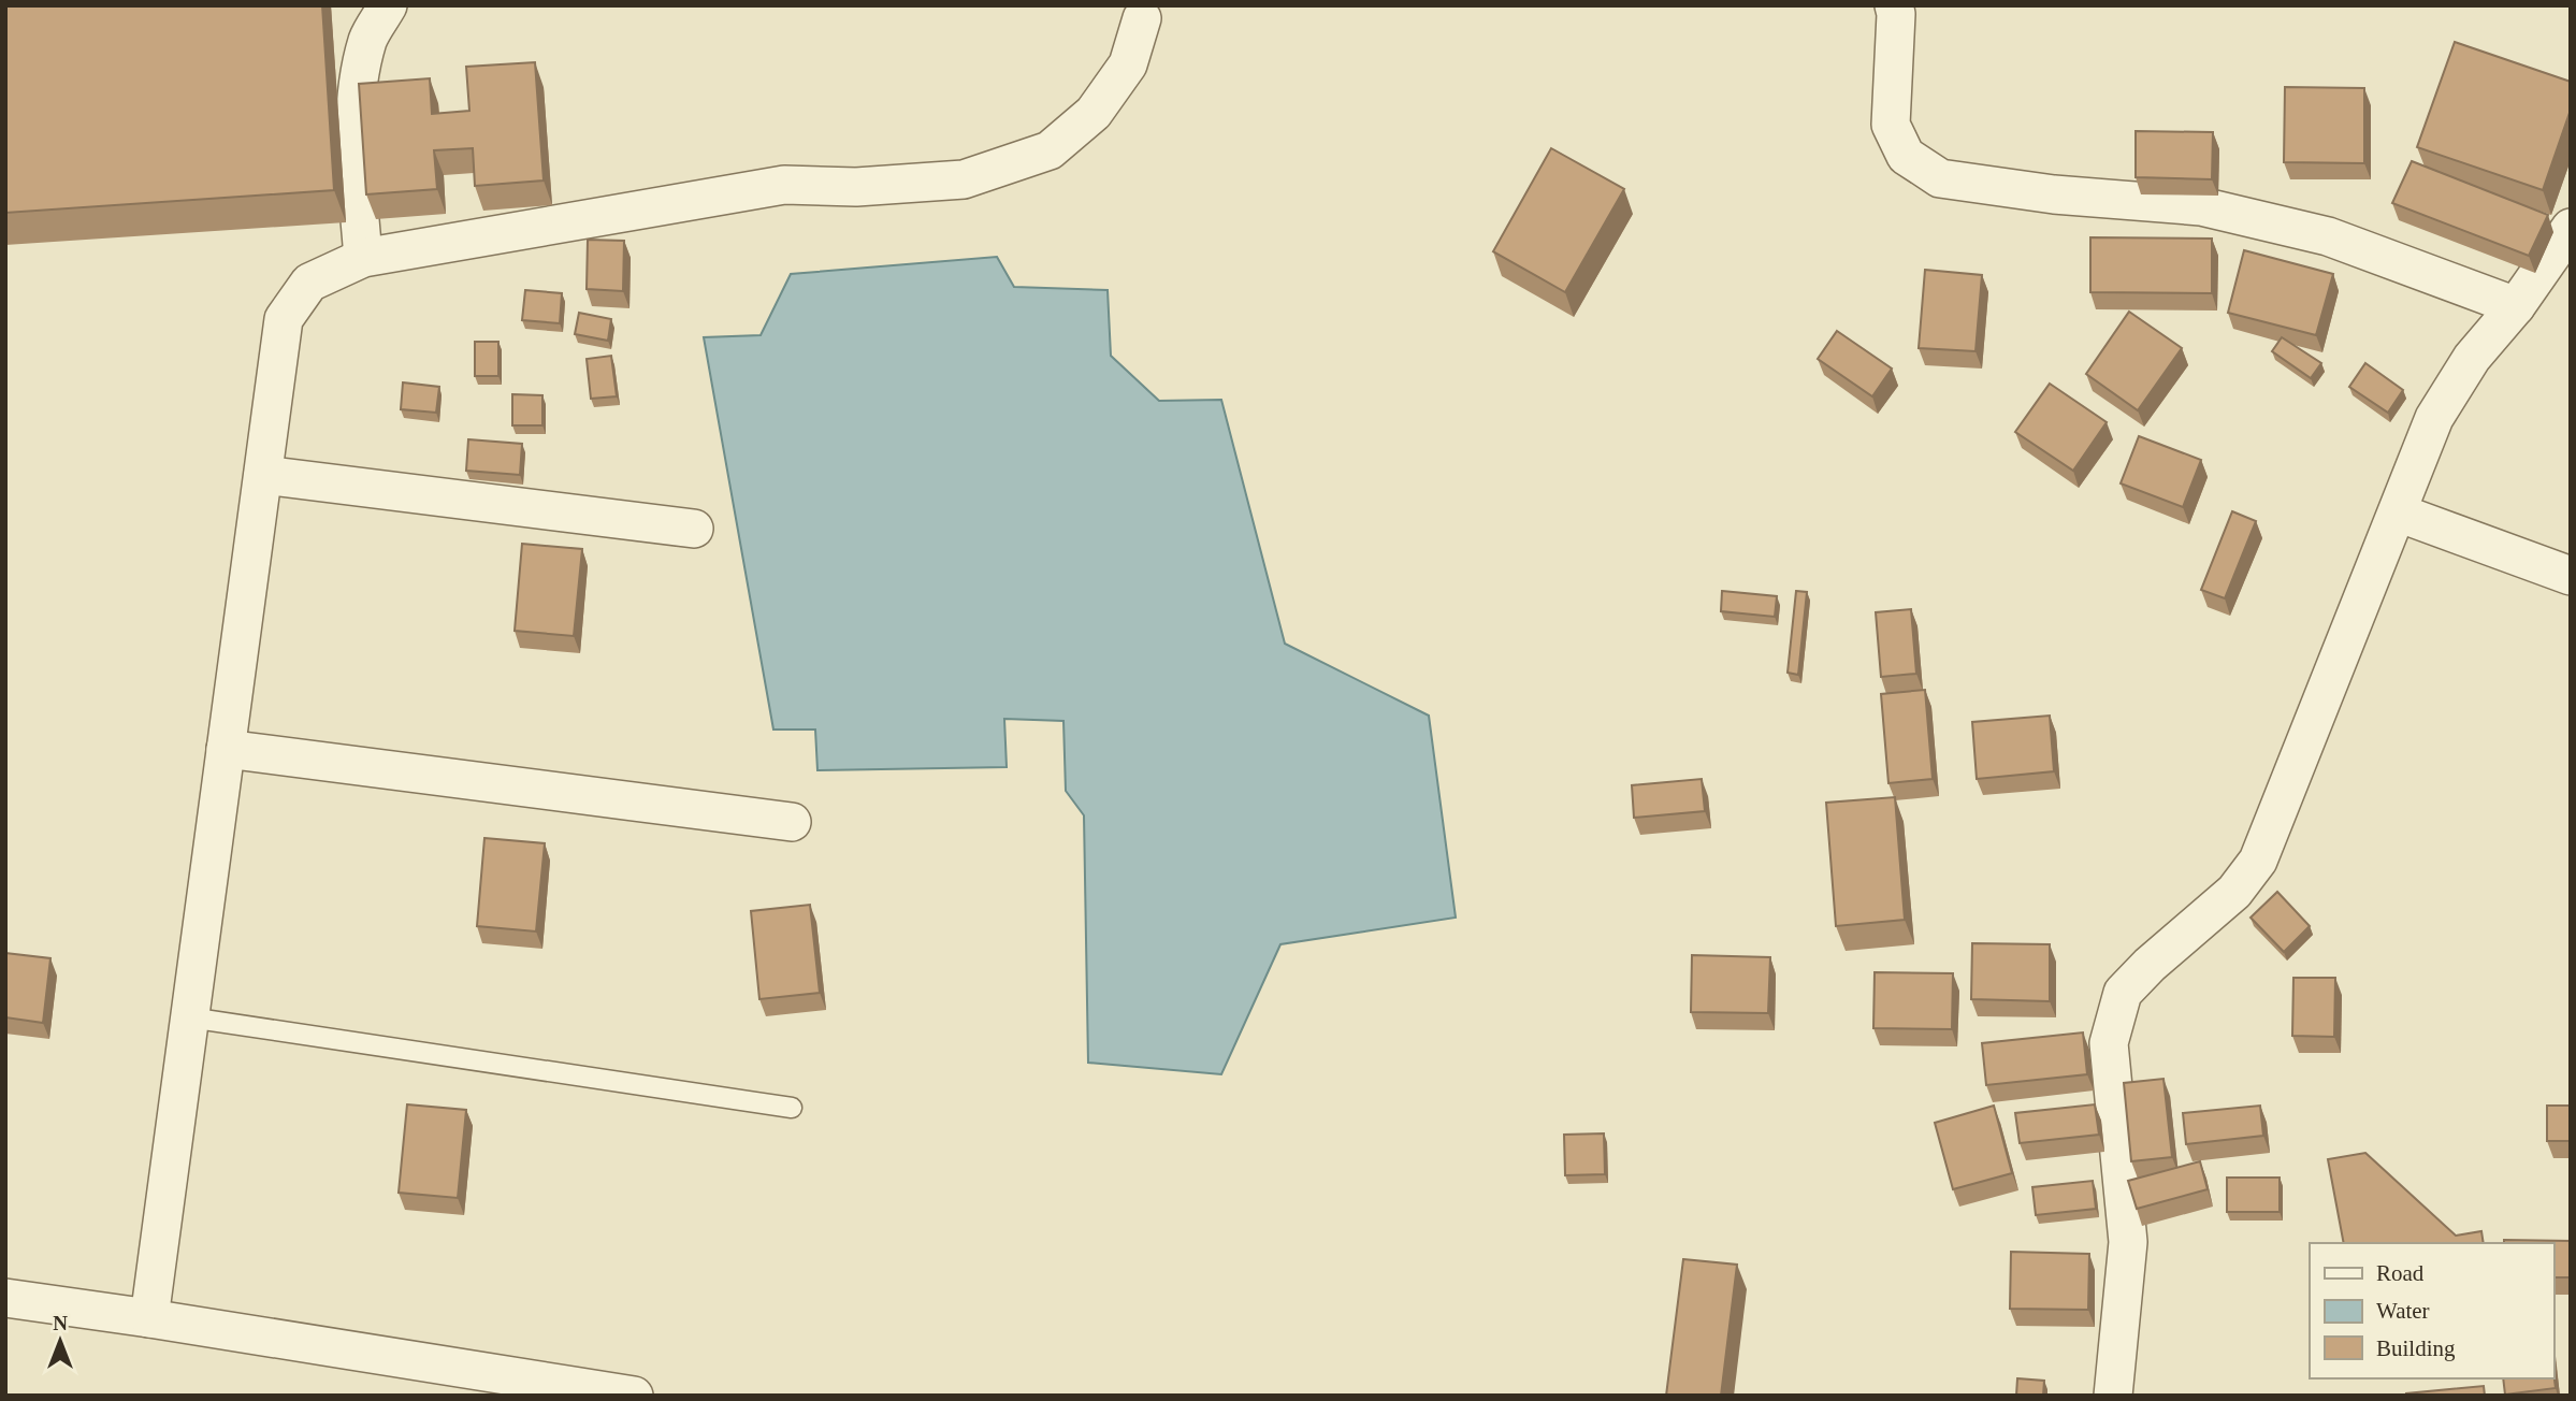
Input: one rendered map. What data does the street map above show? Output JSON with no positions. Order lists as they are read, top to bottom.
{
  "legend": ["Road", "Water", "Building"],
  "north": "top"
}
